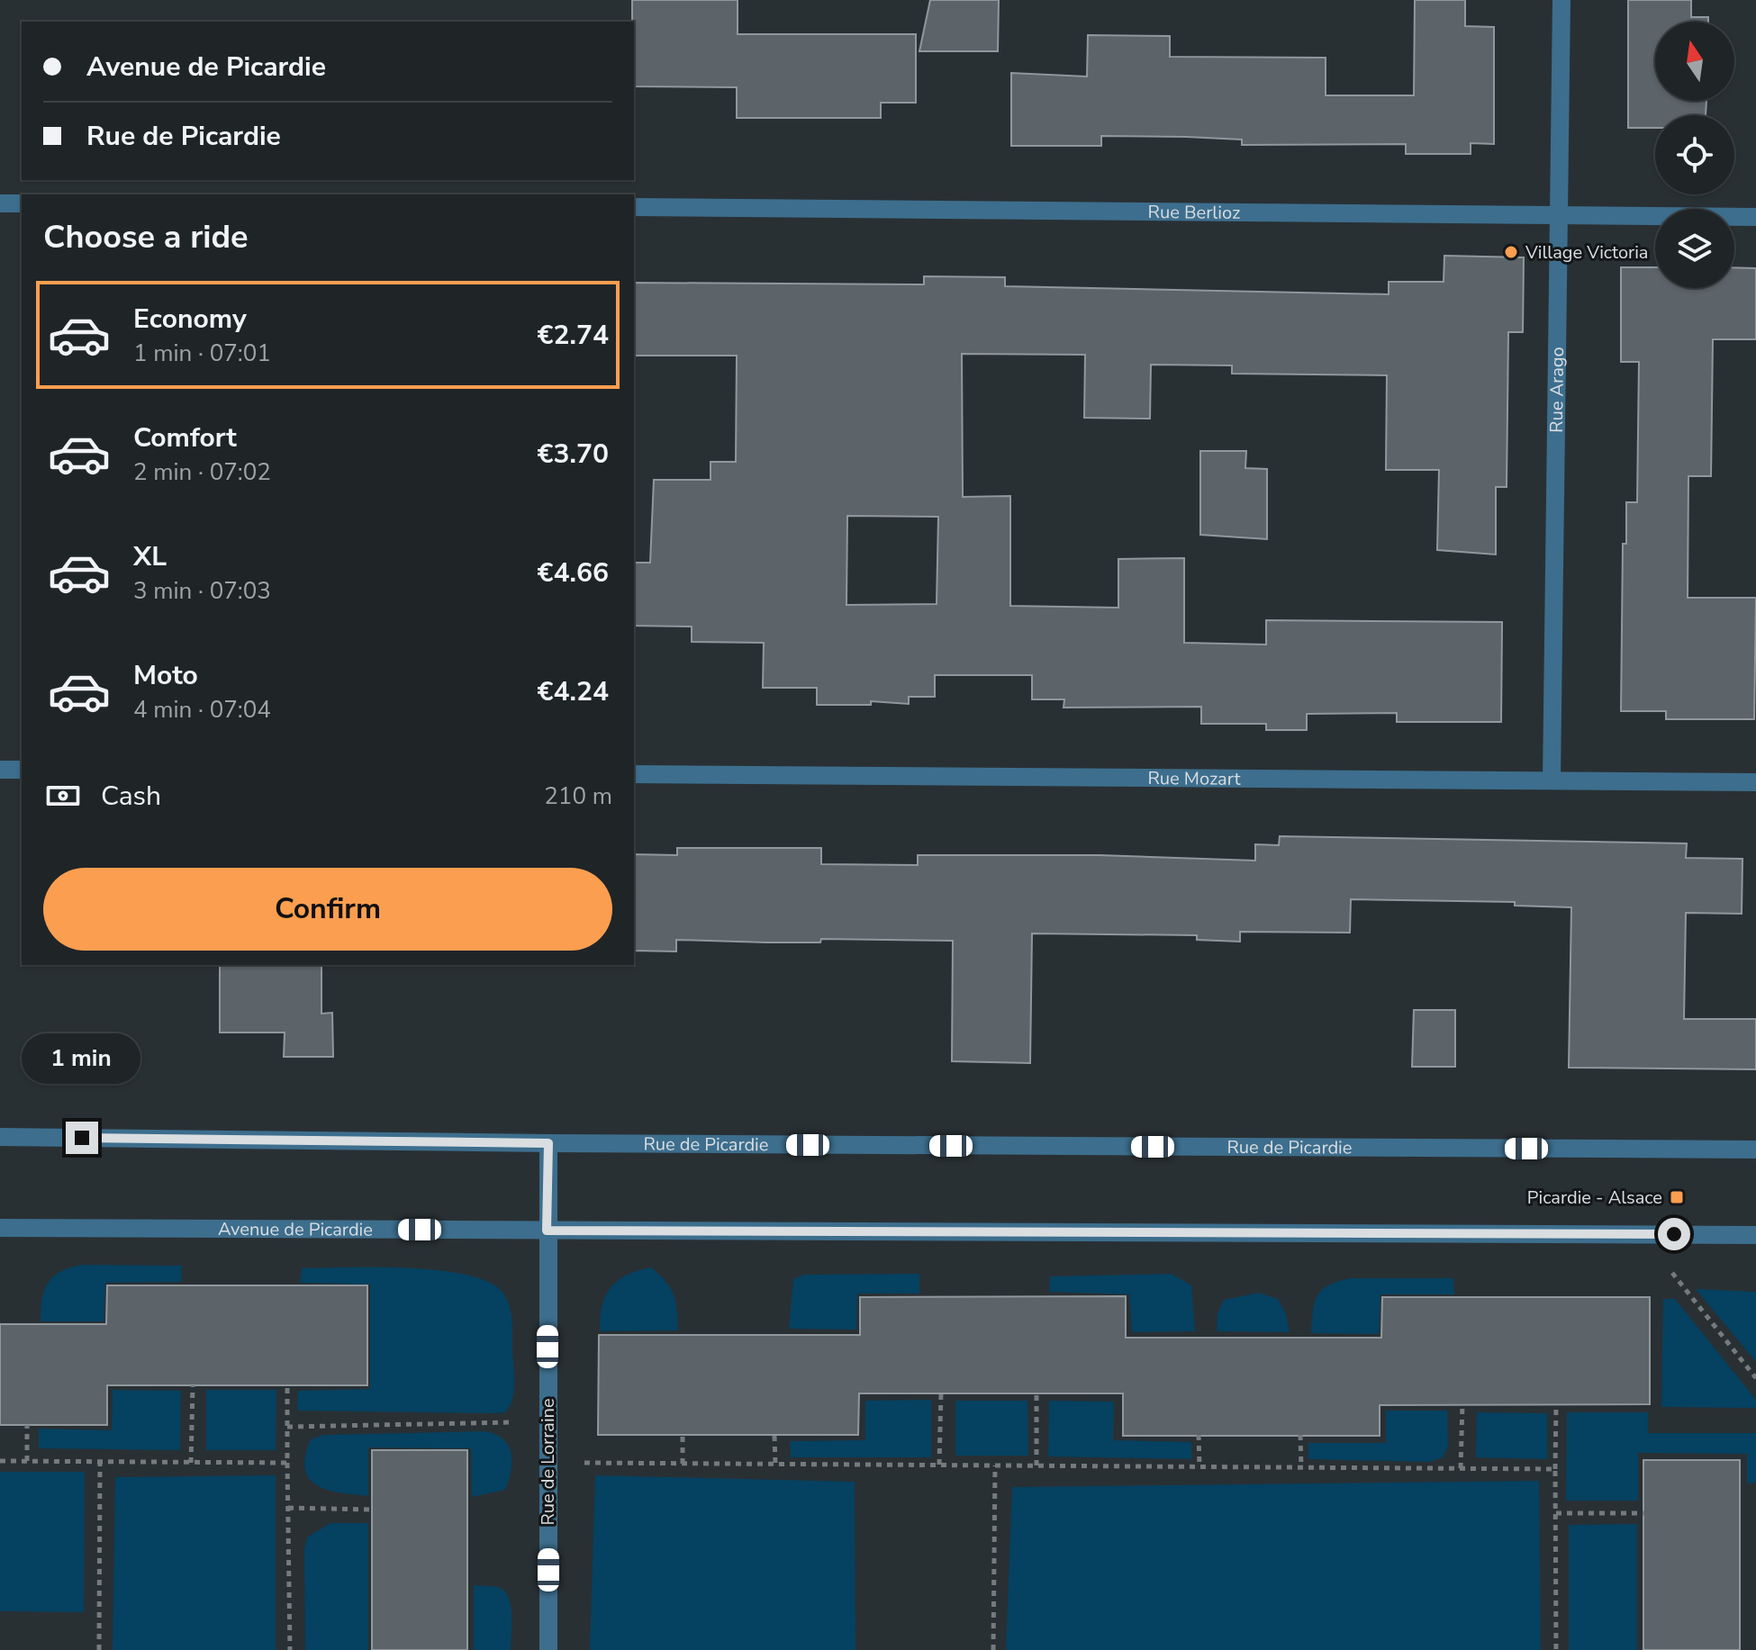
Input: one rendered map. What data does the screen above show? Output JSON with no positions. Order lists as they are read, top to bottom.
{
  "streets": {
    "street": [
      "Rue Berlioz",
      "Rue Arago",
      "Rue Mozart",
      "Rue de Picardie",
      "Avenue de Picardie",
      "Rue de Lorraine"
    ]
  },
  "crossings": [
    ["Rue Berlioz", "Rue Arago"],
    ["Rue Arago", "Rue Mozart"],
    ["Rue de Picardie", "Rue de Lorraine"],
    ["Avenue de Picardie", "Rue de Lorraine"]
  ],
  "places": {
    "other": ["Village Victoria"],
    "transit": ["Picardie - Alsace"]
  },
  "north": "top",
  "page": {
    "banner": ["Avenue de Picardie", "Rue de Picardie"],
    "heading": "Choose a ride",
    "list": [
      {
        "name": "Economy",
        "note": "1 min · 07:01",
        "value": "€2.74"
      },
      {
        "name": "Comfort",
        "note": "2 min · 07:02",
        "value": "€3.70"
      },
      {
        "name": "XL",
        "note": "3 min · 07:03",
        "value": "€4.66"
      },
      {
        "name": "Moto",
        "note": "4 min · 07:04",
        "value": "€4.24"
      }
    ],
    "pay": ["Cash", "210 m"],
    "buttons": "Confirm",
    "bubble": "1 min"
  }
}
